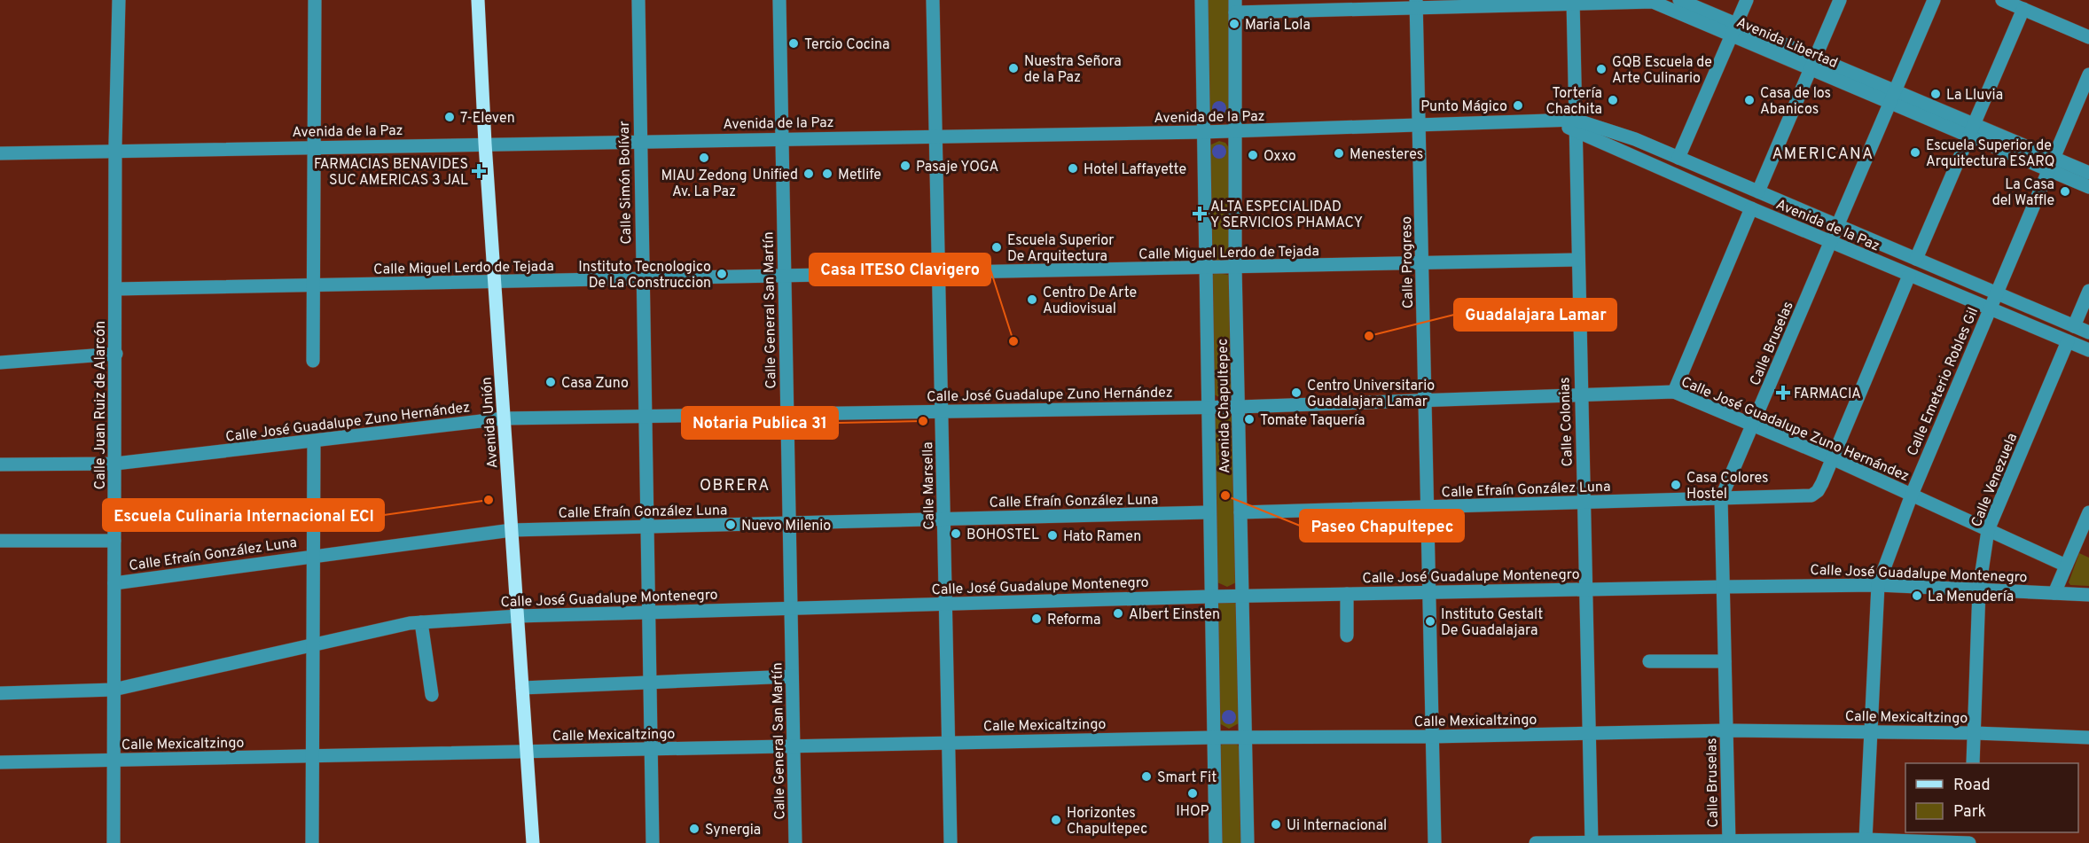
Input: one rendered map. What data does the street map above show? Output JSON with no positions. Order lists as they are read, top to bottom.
{
  "streets": {
    "main road": ["Avenida Unión"],
    "street": [
      "Avenida Libertad",
      "Avenida de la Paz",
      "Calle Simón Bolívar",
      "Calle Miguel Lerdo de Tejada",
      "Calle Progreso",
      "Calle General San Martín",
      "Calle Bruselas",
      "Calle Emeterio Robles Gil",
      "Calle José Guadalupe Zuno Hernández",
      "Calle Juan Ruiz de Alarcón",
      "Avenida Chapultepec",
      "Calle Colonias",
      "Calle Venezuela",
      "Calle Marsella",
      "Calle Efraín González Luna",
      "Calle José Guadalupe Montenegro",
      "Calle Mexicaltzingo"
    ]
  },
  "crossings": [
    ["Avenida Libertad", "Calle Progreso"],
    ["Avenida Libertad", "Calle Bruselas"],
    ["Avenida Libertad", "Calle Emeterio Robles Gil"],
    ["Avenida Libertad", "Avenida Chapultepec"],
    ["Avenida Libertad", "Calle Colonias"],
    ["Avenida de la Paz", "Calle Simón Bolívar"],
    ["Avenida de la Paz", "Calle Progreso"],
    ["Avenida de la Paz", "Calle General San Martín"],
    ["Avenida de la Paz", "Calle Bruselas"],
    ["Avenida de la Paz", "Calle Emeterio Robles Gil"],
    ["Avenida de la Paz", "Calle Juan Ruiz de Alarcón"],
    ["Avenida de la Paz", "Avenida Chapultepec"],
    ["Avenida de la Paz", "Calle Colonias"],
    ["Avenida de la Paz", "Avenida Unión"],
    ["Avenida de la Paz", "Calle Venezuela"],
    ["Avenida de la Paz", "Calle Marsella"],
    ["Calle Simón Bolívar", "Calle Miguel Lerdo de Tejada"],
    ["Calle Simón Bolívar", "Calle José Guadalupe Zuno Hernández"],
    ["Calle Simón Bolívar", "Calle Efraín González Luna"],
    ["Calle Simón Bolívar", "Calle José Guadalupe Montenegro"],
    ["Calle Simón Bolívar", "Calle Mexicaltzingo"],
    ["Calle Miguel Lerdo de Tejada", "Calle Progreso"],
    ["Calle Miguel Lerdo de Tejada", "Calle General San Martín"],
    ["Calle Miguel Lerdo de Tejada", "Calle Juan Ruiz de Alarcón"],
    ["Calle Miguel Lerdo de Tejada", "Avenida Chapultepec"],
    ["Calle Miguel Lerdo de Tejada", "Calle Colonias"],
    ["Calle Miguel Lerdo de Tejada", "Avenida Unión"],
    ["Calle Miguel Lerdo de Tejada", "Calle Marsella"],
    ["Calle Progreso", "Calle José Guadalupe Zuno Hernández"],
    ["Calle Progreso", "Calle Efraín González Luna"],
    ["Calle Progreso", "Calle José Guadalupe Montenegro"],
    ["Calle Progreso", "Calle Mexicaltzingo"],
    ["Calle General San Martín", "Calle José Guadalupe Zuno Hernández"],
    ["Calle General San Martín", "Calle Efraín González Luna"],
    ["Calle General San Martín", "Calle José Guadalupe Montenegro"],
    ["Calle General San Martín", "Calle Mexicaltzingo"],
    ["Calle Bruselas", "Calle José Guadalupe Zuno Hernández"],
    ["Calle Bruselas", "Calle Efraín González Luna"],
    ["Calle Bruselas", "Calle José Guadalupe Montenegro"],
    ["Calle Bruselas", "Calle Mexicaltzingo"],
    ["Calle Emeterio Robles Gil", "Calle José Guadalupe Zuno Hernández"],
    ["Calle Emeterio Robles Gil", "Calle José Guadalupe Montenegro"],
    ["Calle Emeterio Robles Gil", "Calle Mexicaltzingo"],
    ["Calle José Guadalupe Zuno Hernández", "Calle Juan Ruiz de Alarcón"],
    ["Calle José Guadalupe Zuno Hernández", "Avenida Chapultepec"],
    ["Calle José Guadalupe Zuno Hernández", "Calle Colonias"],
    ["Calle José Guadalupe Zuno Hernández", "Avenida Unión"],
    ["Calle José Guadalupe Zuno Hernández", "Calle Venezuela"],
    ["Calle José Guadalupe Zuno Hernández", "Calle Marsella"],
    ["Calle José Guadalupe Zuno Hernández", "Calle Efraín González Luna"],
    ["Calle Juan Ruiz de Alarcón", "Calle Efraín González Luna"],
    ["Calle Juan Ruiz de Alarcón", "Calle José Guadalupe Montenegro"],
    ["Calle Juan Ruiz de Alarcón", "Calle Mexicaltzingo"],
    ["Avenida Chapultepec", "Calle Efraín González Luna"],
    ["Avenida Chapultepec", "Calle José Guadalupe Montenegro"],
    ["Avenida Chapultepec", "Calle Mexicaltzingo"],
    ["Calle Colonias", "Calle Efraín González Luna"],
    ["Calle Colonias", "Calle José Guadalupe Montenegro"],
    ["Calle Colonias", "Calle Mexicaltzingo"],
    ["Avenida Unión", "Calle Efraín González Luna"],
    ["Avenida Unión", "Calle José Guadalupe Montenegro"],
    ["Avenida Unión", "Calle Mexicaltzingo"],
    ["Calle Venezuela", "Calle José Guadalupe Montenegro"],
    ["Calle Venezuela", "Calle Mexicaltzingo"],
    ["Calle Marsella", "Calle Efraín González Luna"],
    ["Calle Marsella", "Calle José Guadalupe Montenegro"],
    ["Calle Marsella", "Calle Mexicaltzingo"]
  ],
  "districts": ["AMERICANA", "OBRERA"],
  "places": {
    "other": [
      "Maria Lola",
      "Tercio Cocina",
      "Nuestra Señora de la Paz",
      "GQB Escuela de Arte Culinario",
      "La Lluvia",
      "Tortería Chachita",
      "Casa de los Abanicos",
      "Punto Mágico",
      "7-Eleven",
      "Escuela Superior de Arquitectura ESARQ",
      "Menesteres",
      "Oxxo",
      "MIAU Zedong Av. La Paz",
      "Pasaje YOGA",
      "Hotel Laffayette",
      "Unified",
      "Metlife",
      "La Casa del Waffle",
      "Escuela Superior De Arquitectura",
      "Instituto Tecnologico De La Construccion",
      "Centro De Arte Audiovisual",
      "Guadalajara Lamar",
      "Casa ITESO Clavigero",
      "Casa Zuno",
      "Centro Universitario Guadalajara Lamar",
      "Tomate Taquería",
      "Notaria Publica 31",
      "Casa Colores Hostel",
      "Paseo Chapultepec",
      "Escuela Culinaria Internacional ECI",
      "Nuevo Milenio",
      "BOHOSTEL",
      "Hato Ramen",
      "La Menudería",
      "Albert Einsten",
      "Reforma",
      "Instituto Gestalt De Guadalajara",
      "Smart Fit",
      "IHOP",
      "Horizontes Chapultepec",
      "Ui Internacional",
      "Synergia"
    ],
    "health": ["FARMACIAS BENAVIDES SUC AMERICAS 3 JAL", "ALTA ESPECIALIDAD Y SERVICIOS PHAMACY", "FARMACIA"]
  },
  "legend": ["Road", "Park"]
}
